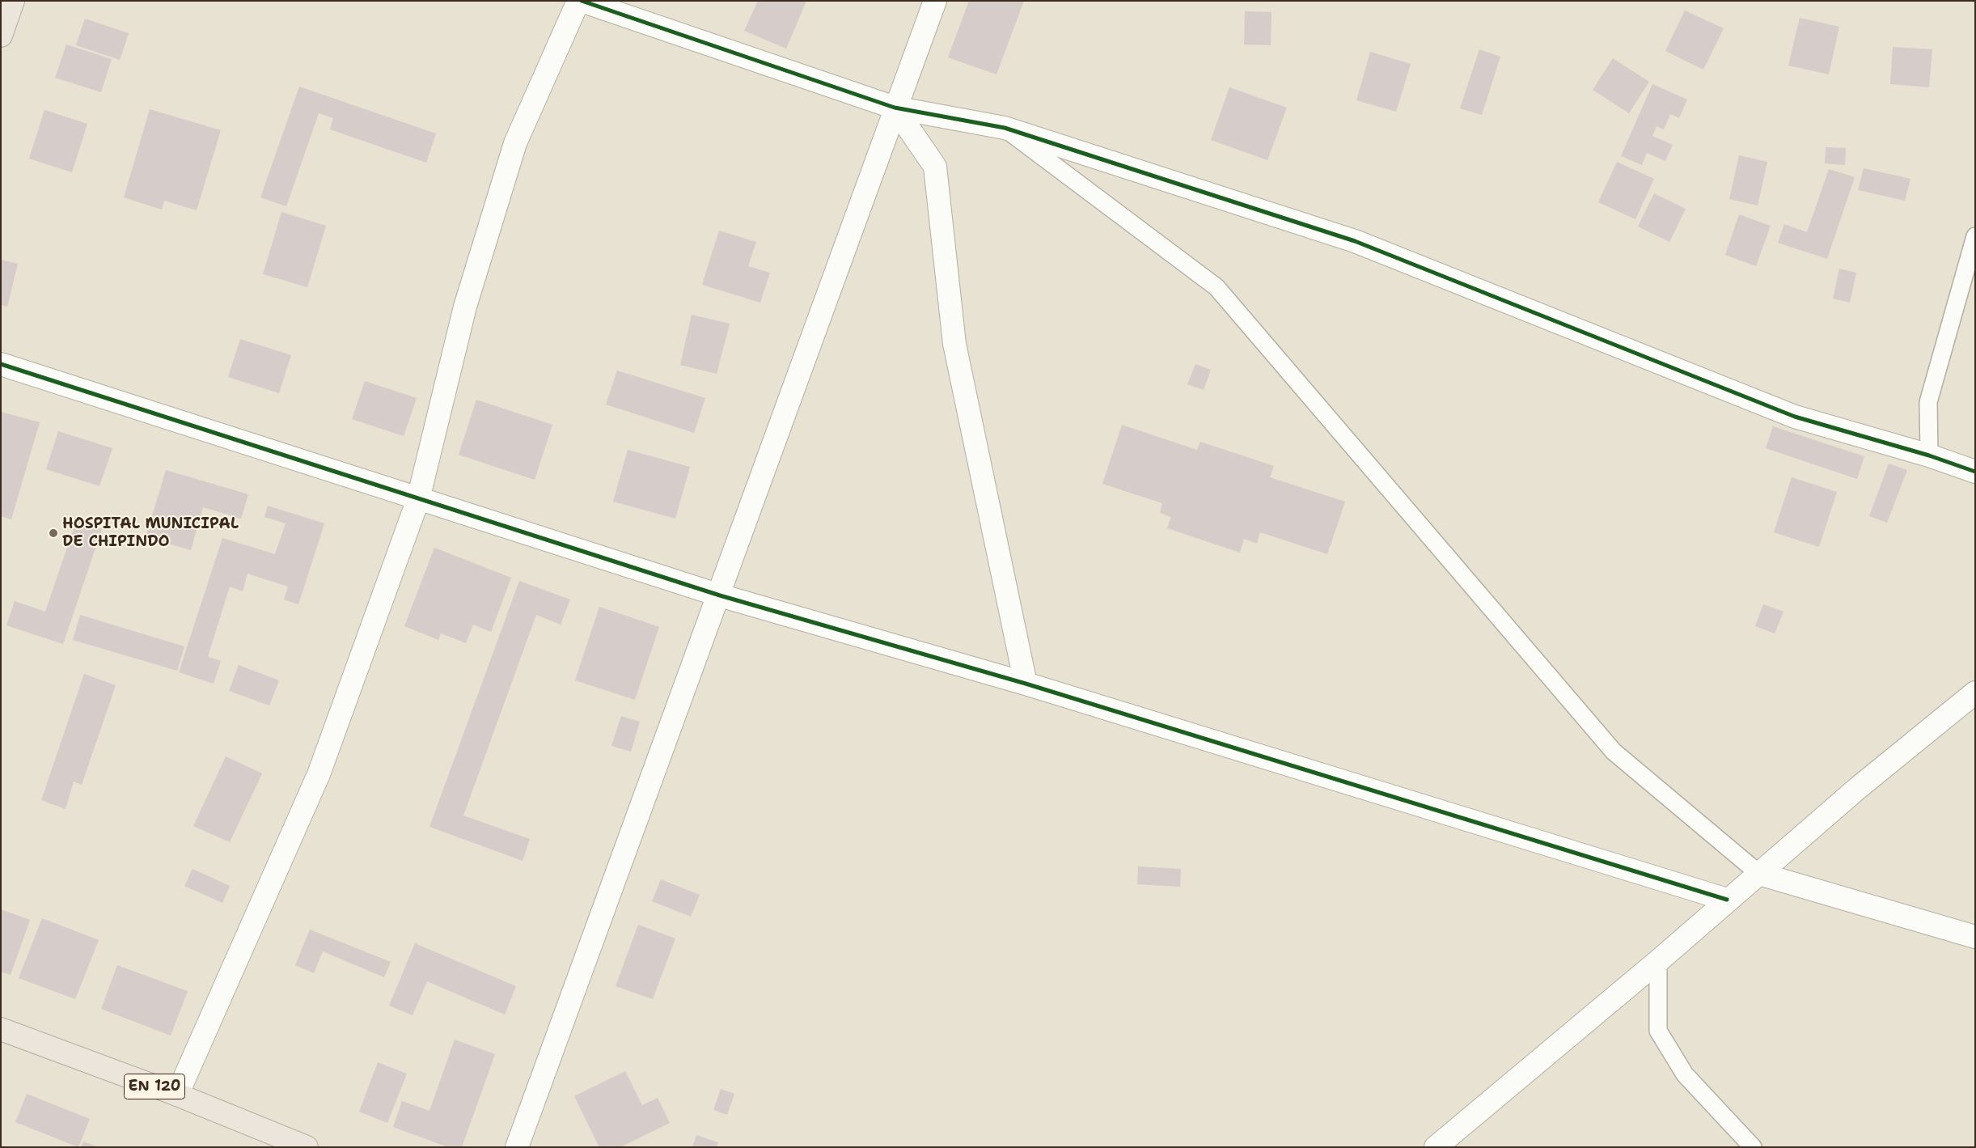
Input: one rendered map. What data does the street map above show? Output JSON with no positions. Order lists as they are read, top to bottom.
{
  "streets": {
    "main road": ["EN 120"]
  },
  "places": ["HOSPITAL MUNICIPAL DE CHIPINDO"]
}
